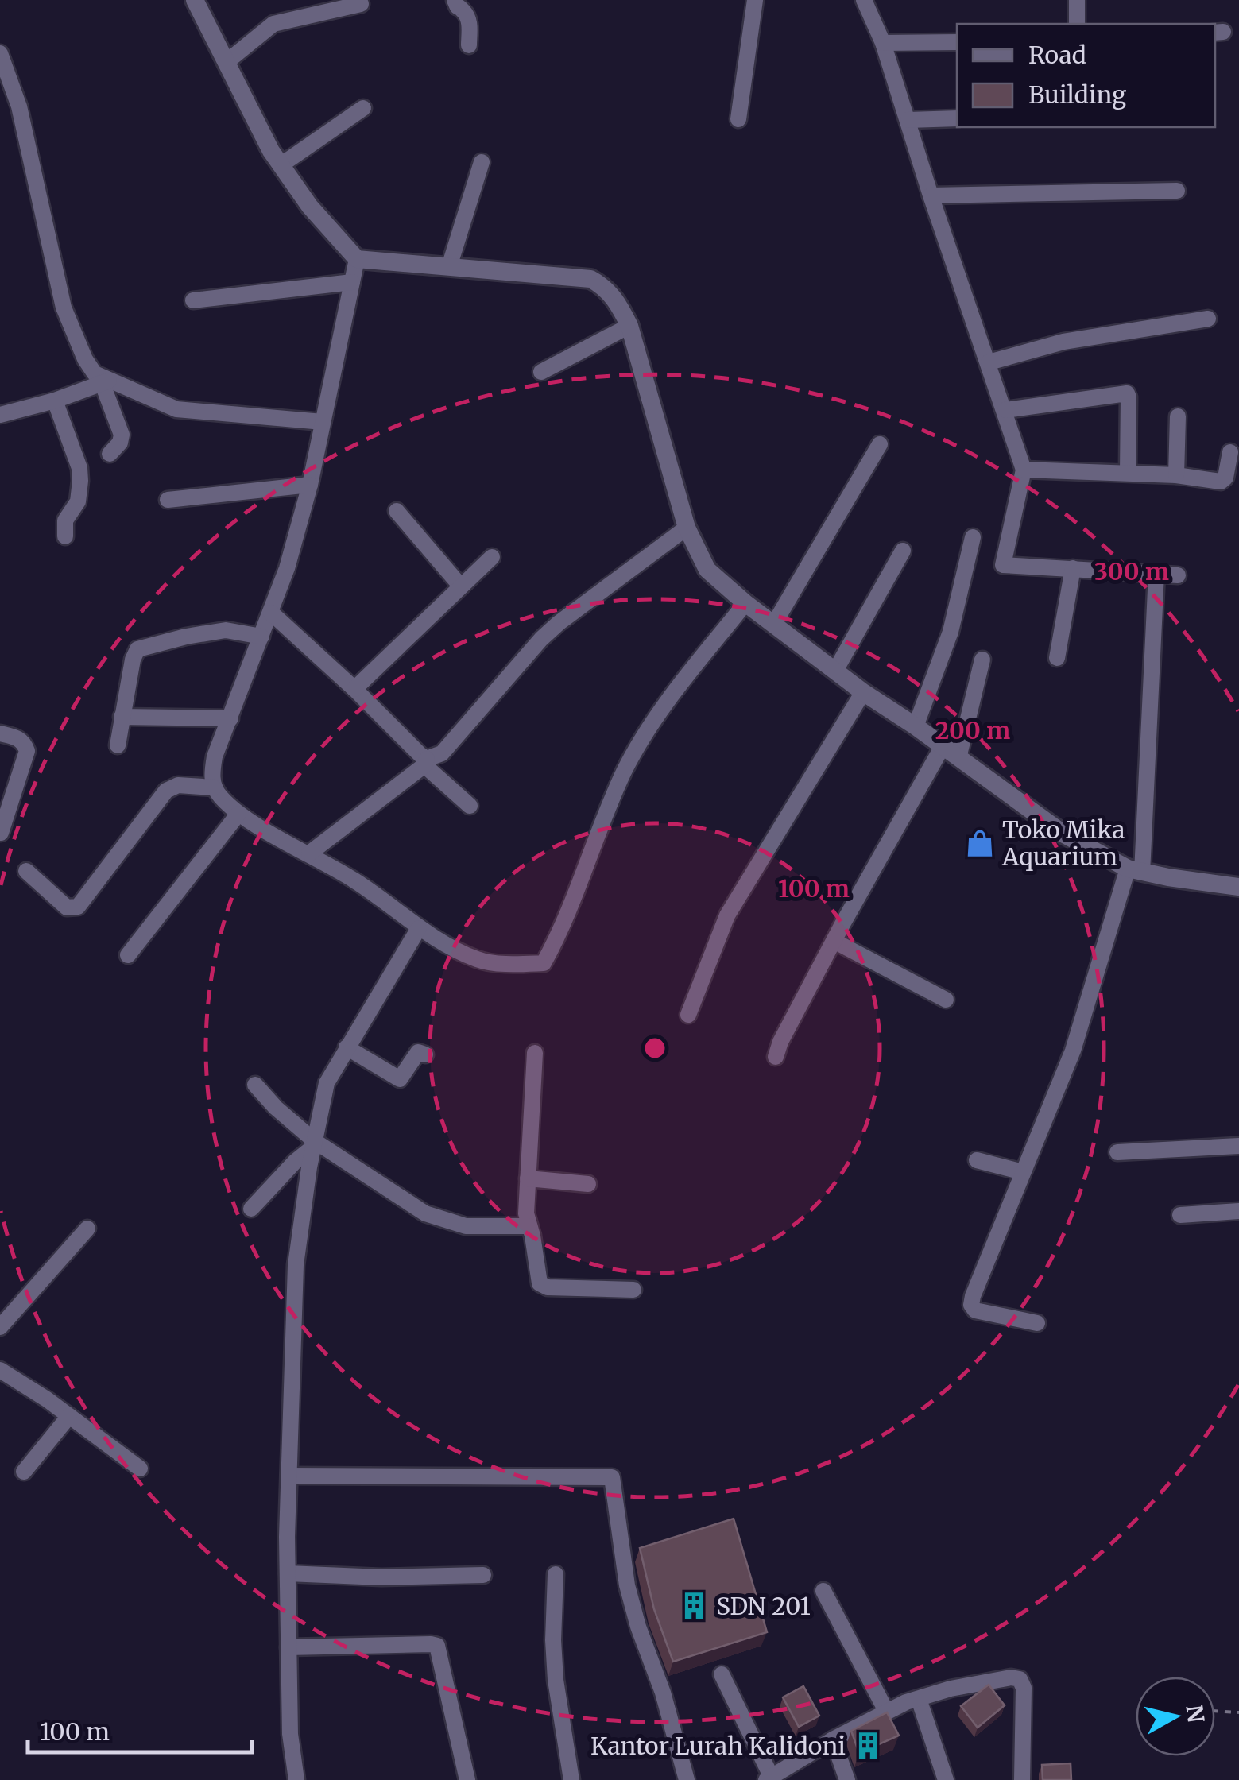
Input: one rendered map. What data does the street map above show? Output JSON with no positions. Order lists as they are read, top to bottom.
{
  "places": {
    "shop": ["Toko Mika Aquarium"],
    "building": ["SDN 201", "Kantor Lurah Kalidoni"]
  },
  "legend": ["Road", "Building"],
  "scale_bar": "100 m",
  "north": "right",
  "rings": ["300 m", "200 m", "100 m"]
}
